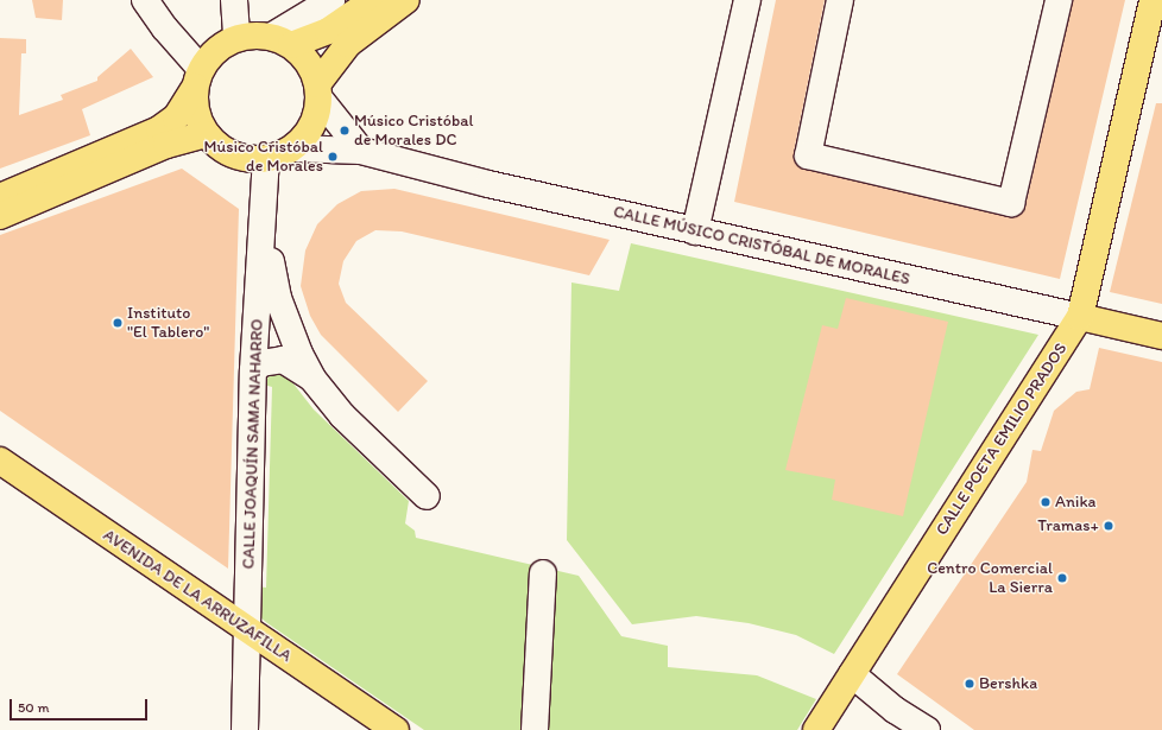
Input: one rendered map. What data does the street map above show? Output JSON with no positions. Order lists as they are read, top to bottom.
{
  "streets": {
    "main road": ["CALLE MÚSICO CRISTÓBAL DE MORALES", "CALLE POETA EMILIO PRADOS", "AVENIDA DE LA ARRUZAFILLA"],
    "street": ["CALLE JOAQUÍN SAMA NAHARRO"]
  },
  "crossings": [
    ["CALLE MÚSICO CRISTÓBAL DE MORALES", "CALLE POETA EMILIO PRADOS"],
    ["CALLE MÚSICO CRISTÓBAL DE MORALES", "CALLE JOAQUÍN SAMA NAHARRO"],
    ["CALLE JOAQUÍN SAMA NAHARRO", "AVENIDA DE LA ARRUZAFILLA"]
  ],
  "places": [
    "Músico Cristóbal de Morales DC",
    "Músico Cristóbal de Morales",
    "Instituto \"El Tablero\"",
    "Anika",
    "Tramas+",
    "Centro Comercial La Sierra",
    "Bershka"
  ],
  "scale_bar": "50 m"
}
